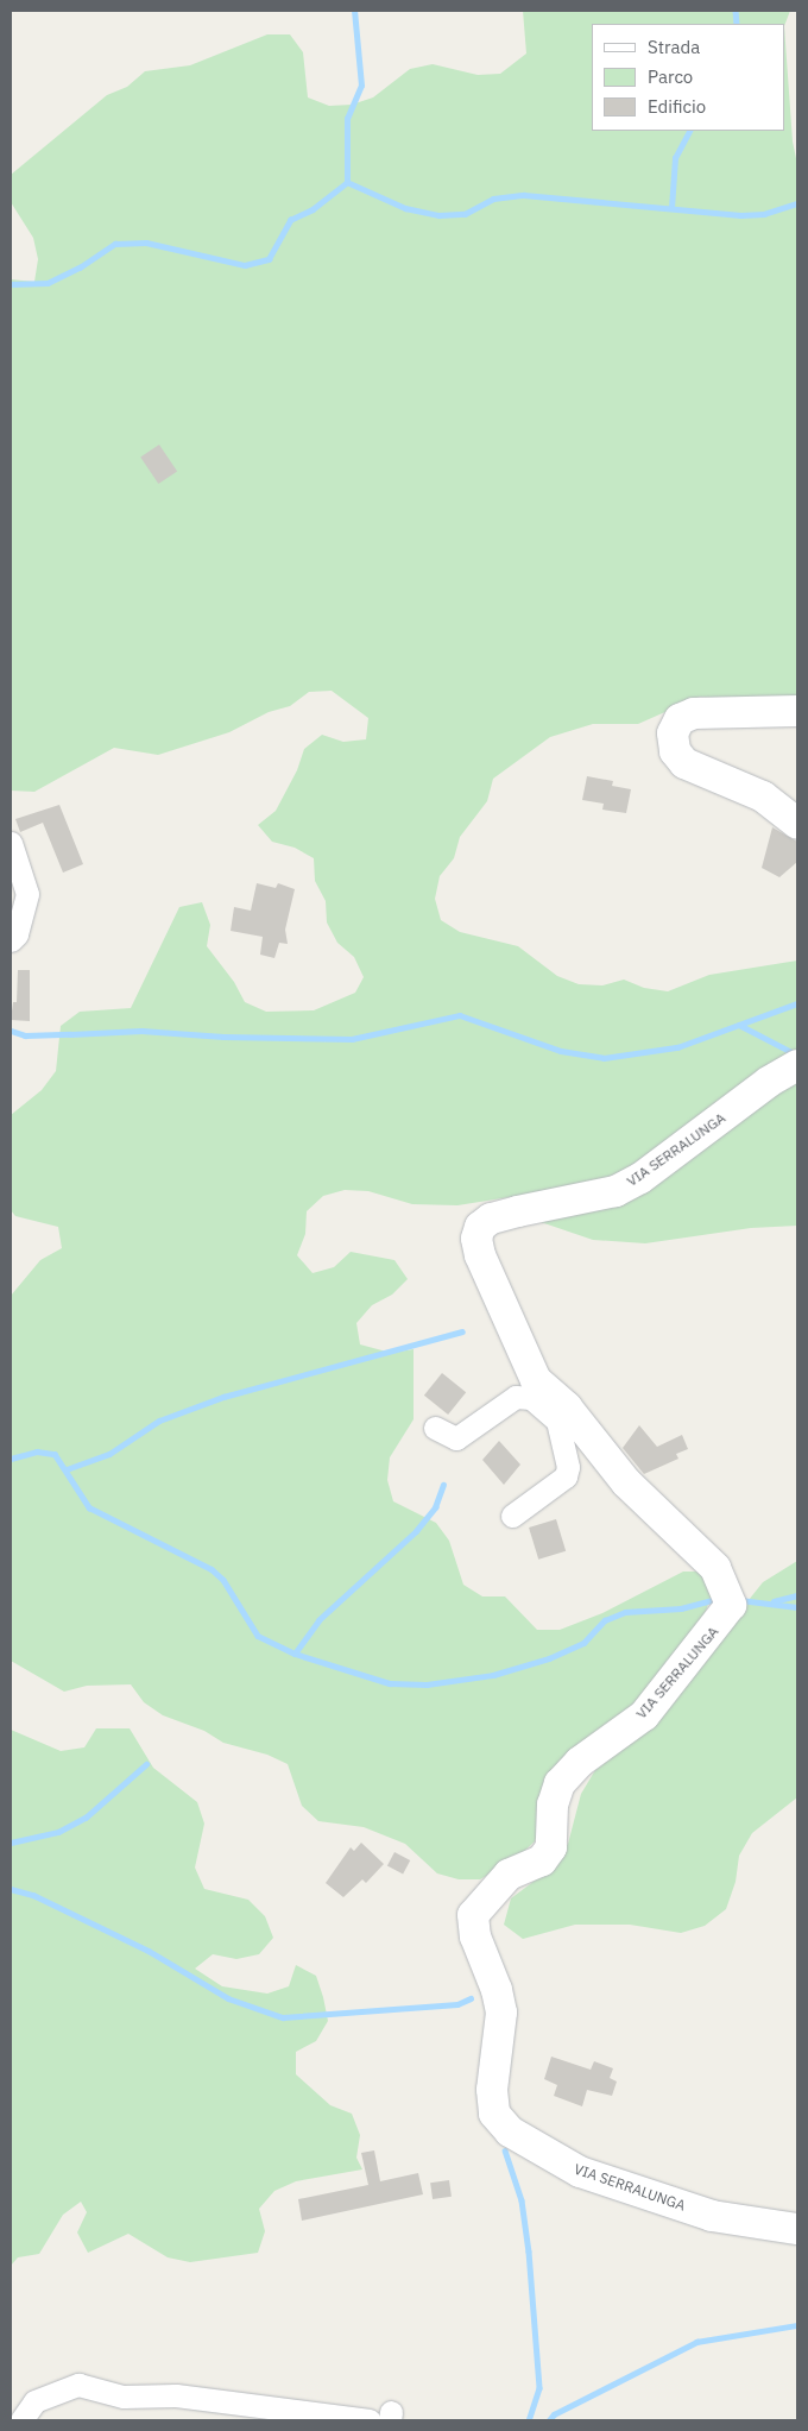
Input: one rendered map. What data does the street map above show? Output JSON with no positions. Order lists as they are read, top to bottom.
{
  "streets": {
    "street": ["VIA SERRALUNGA"]
  },
  "legend": ["Strada", "Parco", "Edificio"]
}
